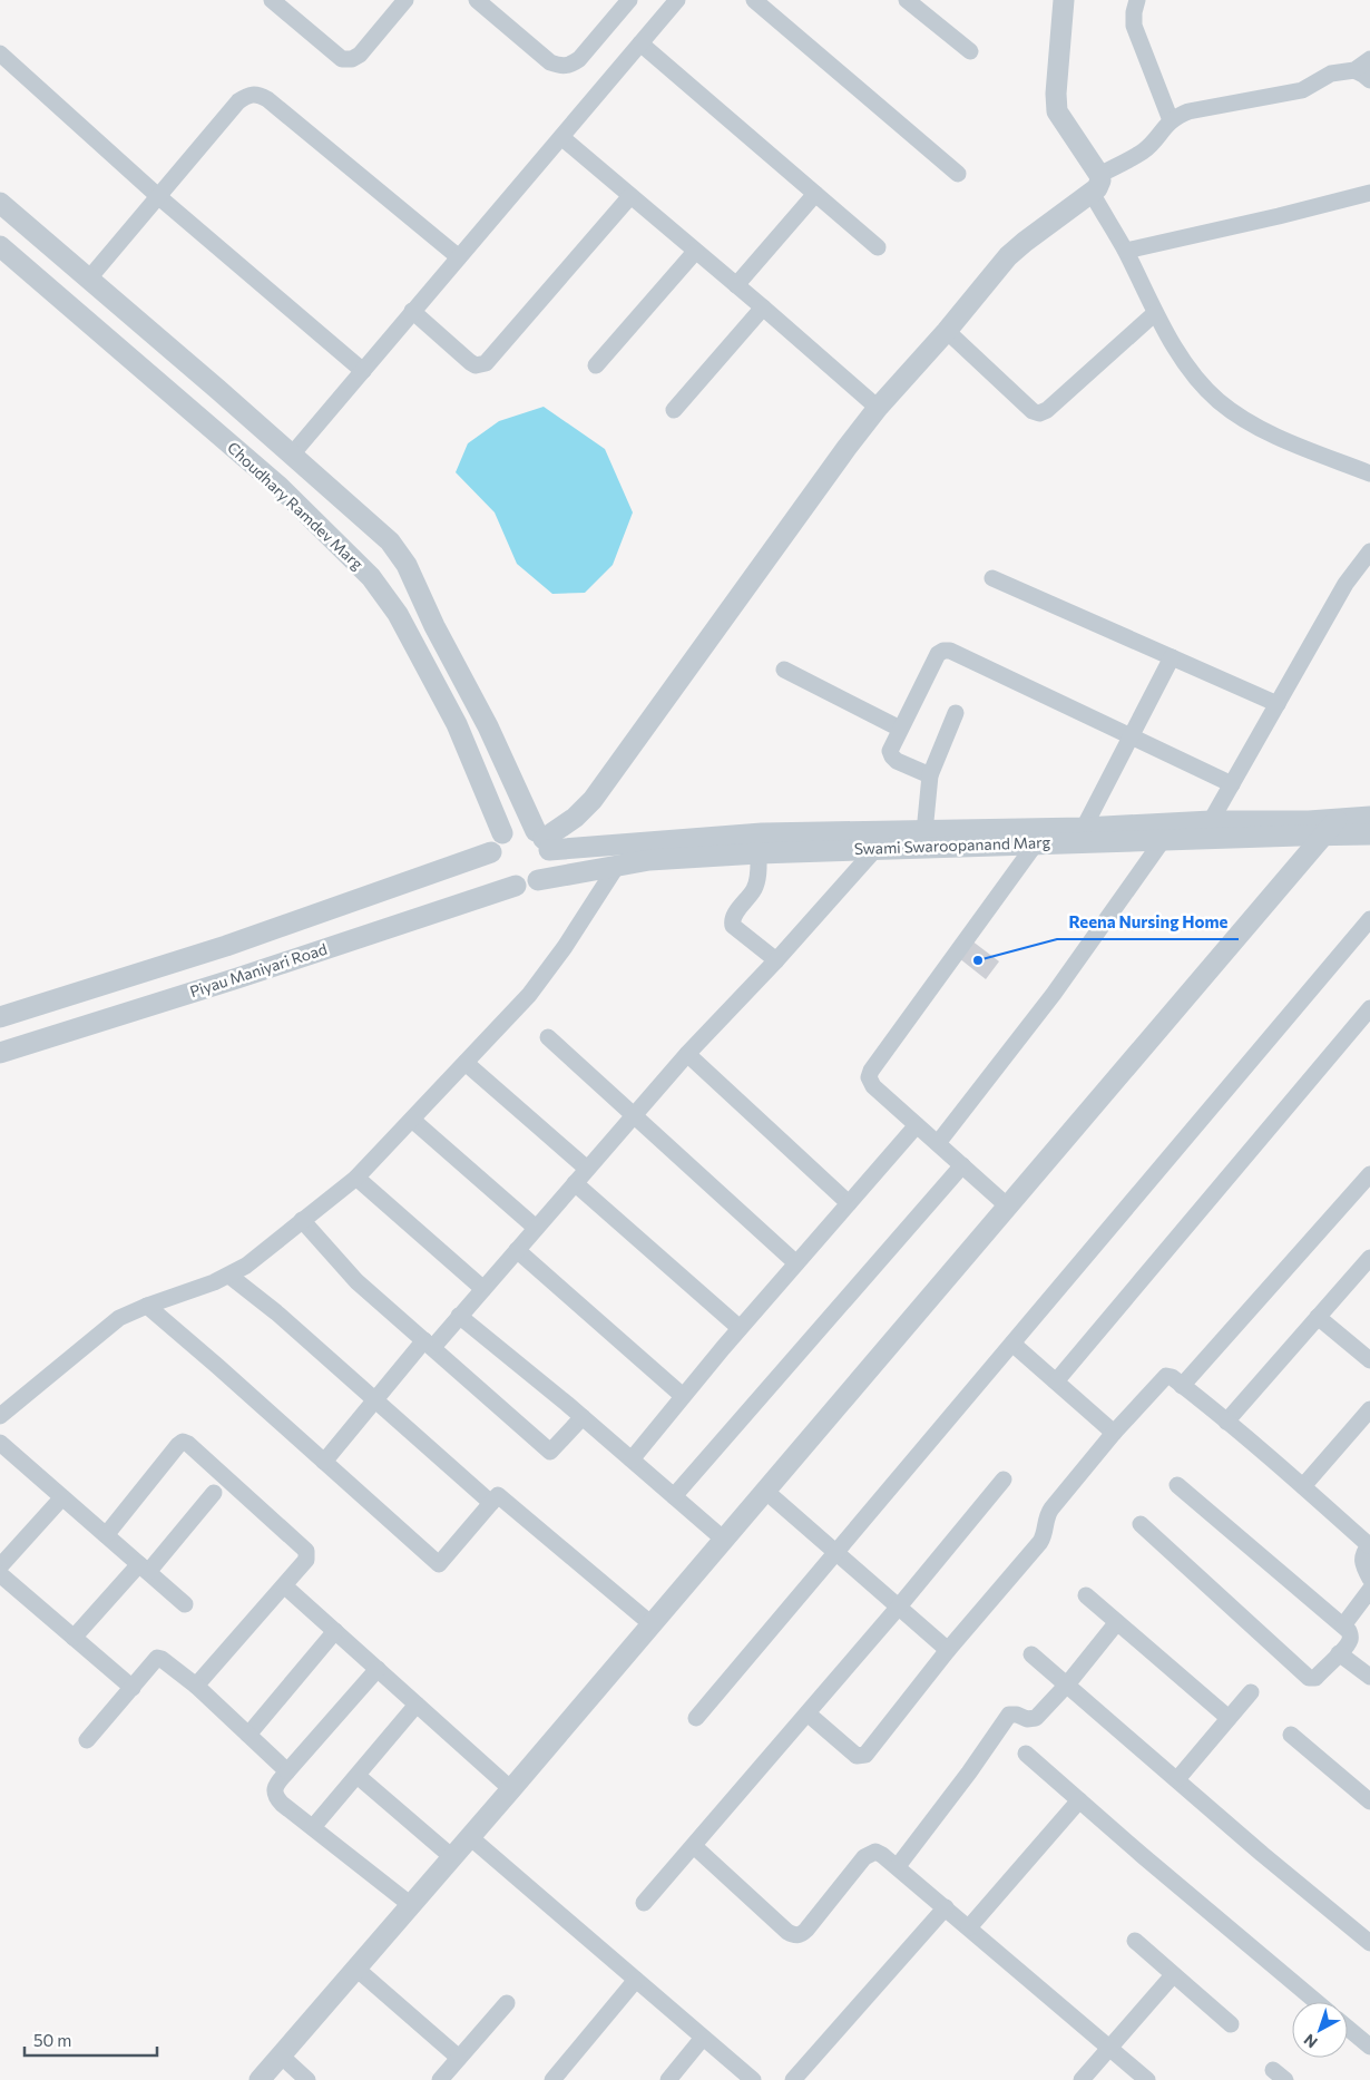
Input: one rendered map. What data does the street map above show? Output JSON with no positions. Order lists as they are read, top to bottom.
{
  "streets": {
    "street": ["Choudhary Ramdev Marg", "Swami Swaroopanand Marg", "Piyau Maniyari Road"]
  },
  "crossings": [
    ["Choudhary Ramdev Marg", "Swami Swaroopanand Marg"],
    ["Choudhary Ramdev Marg", "Piyau Maniyari Road"],
    ["Swami Swaroopanand Marg", "Piyau Maniyari Road"]
  ],
  "places": ["Reena Nursing Home"],
  "scale_bar": "50 m",
  "north": "bottom left"
}
